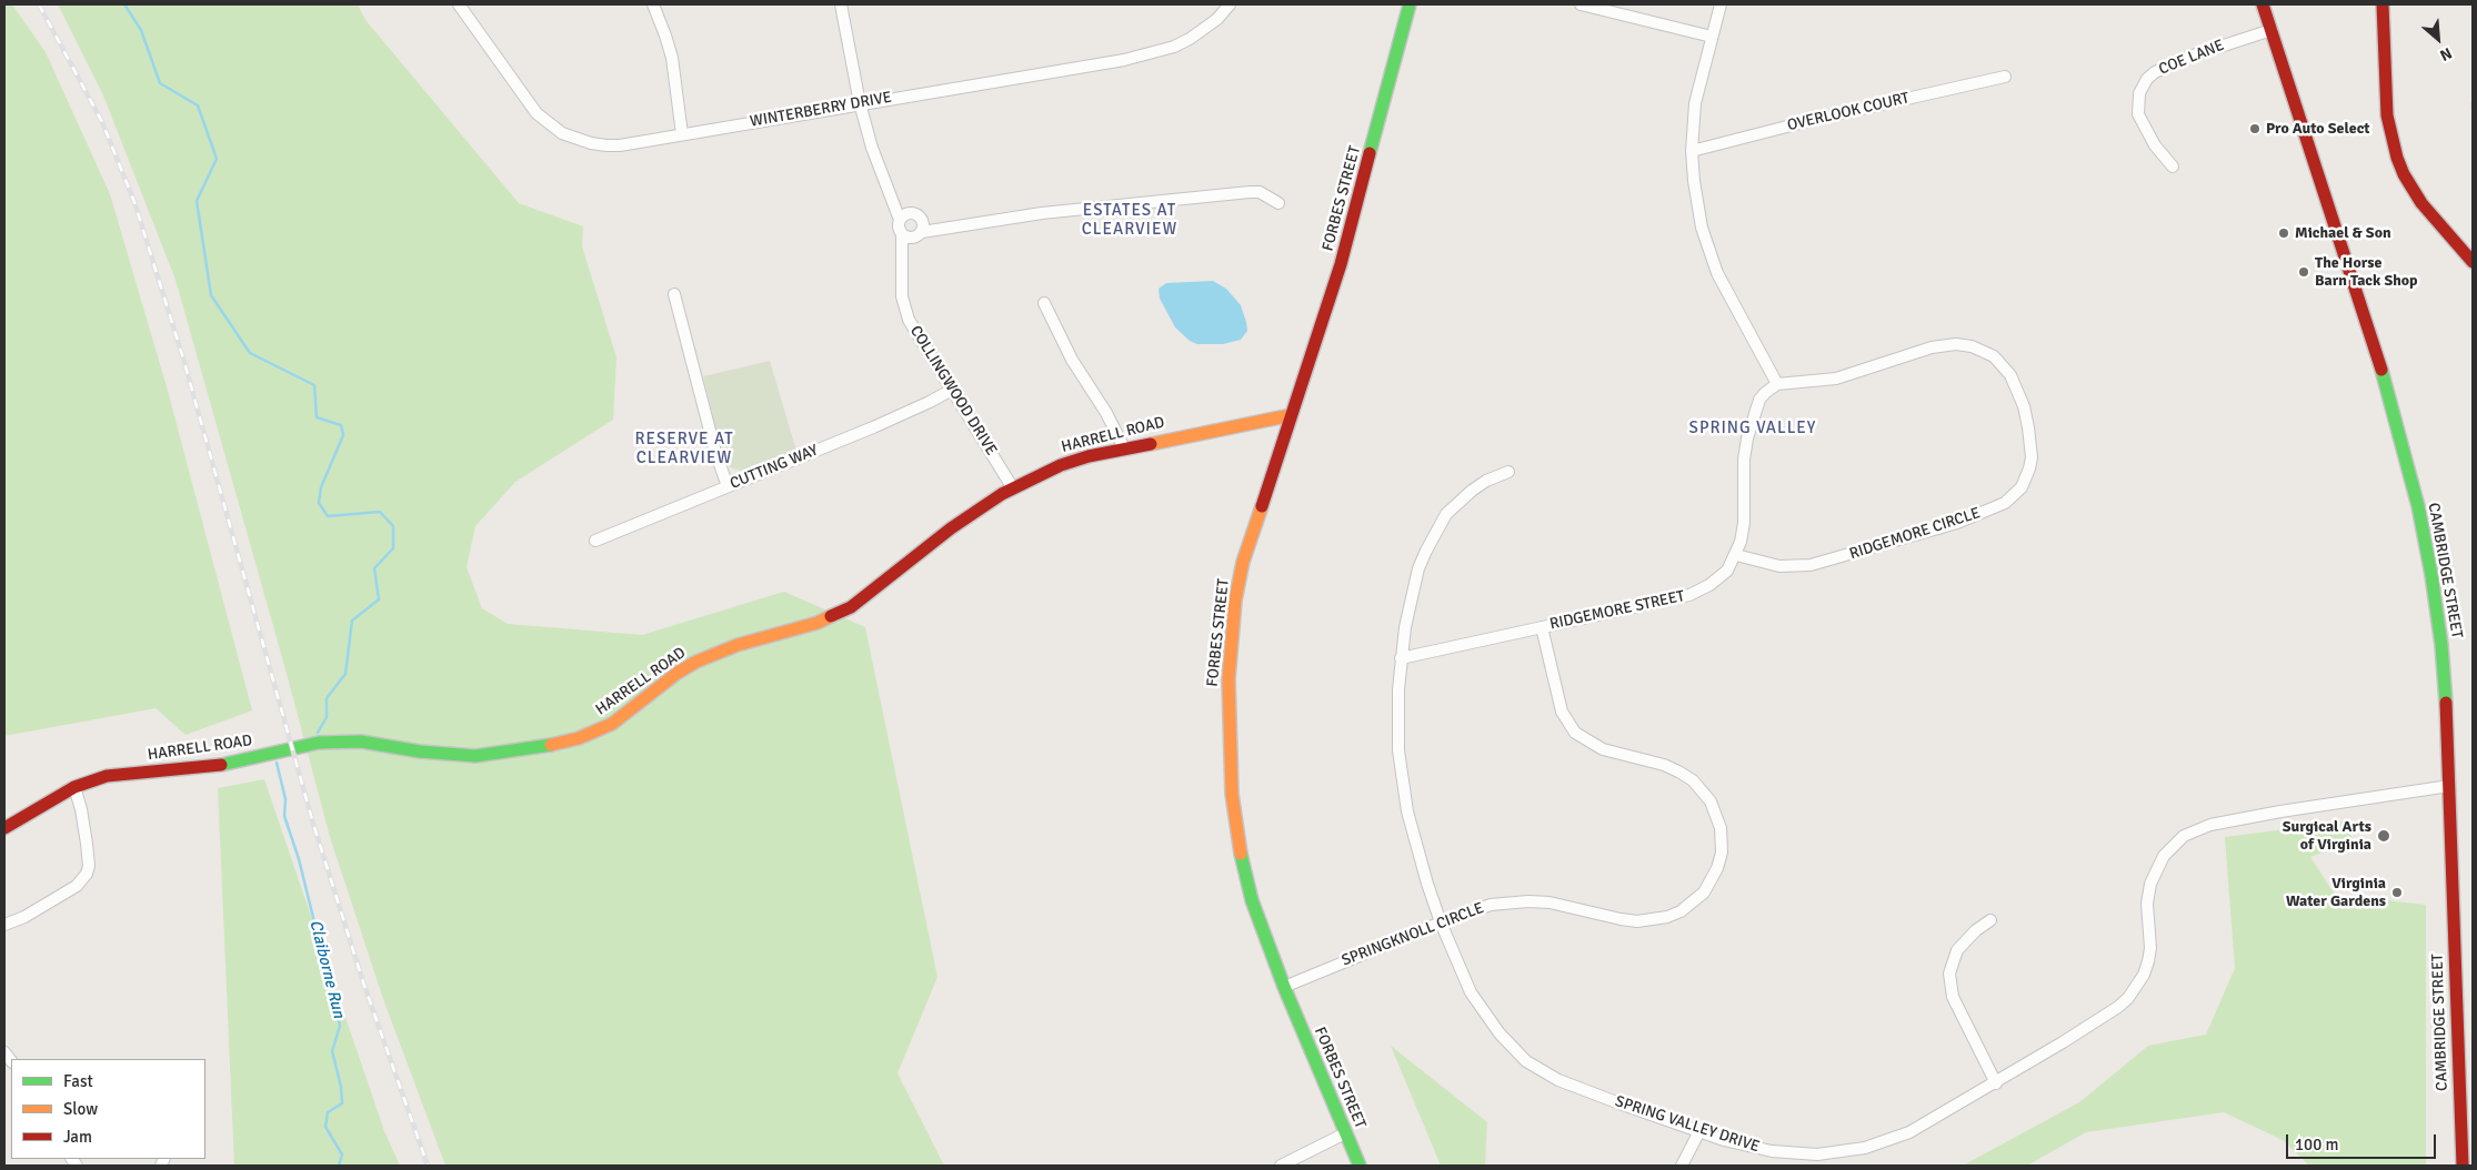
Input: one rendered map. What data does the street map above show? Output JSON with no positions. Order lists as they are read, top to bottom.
{
  "streets": {
    "street": [
      "COE LANE",
      "WINTERBERRY DRIVE",
      "OVERLOOK COURT",
      "FORBES STREET",
      "COLLINGWOOD DRIVE",
      "HARRELL ROAD",
      "CUTTING WAY",
      "RIDGEMORE CIRCLE",
      "CAMBRIDGE STREET",
      "RIDGEMORE STREET",
      "SPRINGKNOLL CIRCLE",
      "SPRING VALLEY DRIVE"
    ]
  },
  "crossings": [
    ["COE LANE", "CAMBRIDGE STREET"],
    ["FORBES STREET", "HARRELL ROAD"],
    ["FORBES STREET", "SPRINGKNOLL CIRCLE"],
    ["COLLINGWOOD DRIVE", "HARRELL ROAD"],
    ["COLLINGWOOD DRIVE", "CUTTING WAY"],
    ["RIDGEMORE CIRCLE", "RIDGEMORE STREET"],
    ["CAMBRIDGE STREET", "SPRING VALLEY DRIVE"],
    ["RIDGEMORE STREET", "SPRINGKNOLL CIRCLE"],
    ["RIDGEMORE STREET", "SPRING VALLEY DRIVE"],
    ["SPRINGKNOLL CIRCLE", "SPRING VALLEY DRIVE"]
  ],
  "districts": ["ESTATES AT CLEARVIEW", "SPRING VALLEY", "RESERVE AT CLEARVIEW"],
  "water": ["Claiborne Run"],
  "places": [
    "Pro Auto Select",
    "Michael & Son",
    "The Horse Barn Tack Shop",
    "Surgical Arts of Virginia",
    "Virginia Water Gardens"
  ],
  "legend": ["Fast", "Slow", "Jam"],
  "scale_bar": "100 m",
  "north": "bottom right"
}
